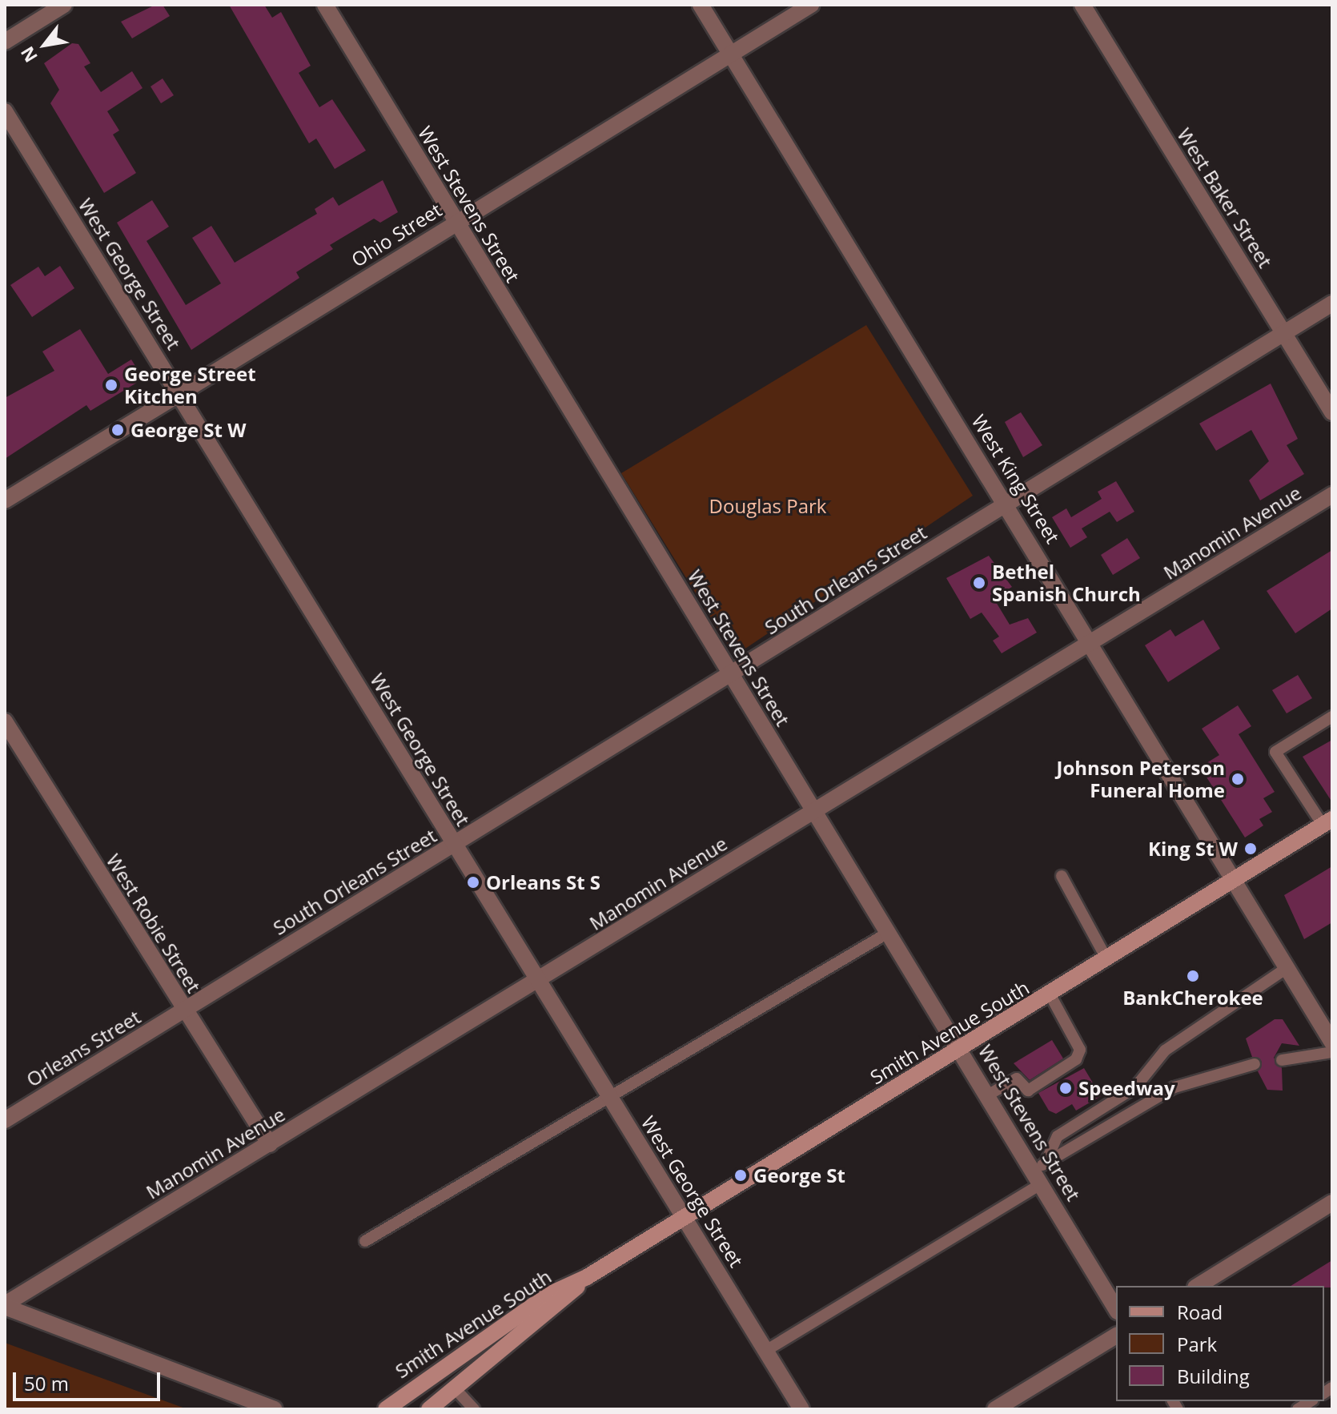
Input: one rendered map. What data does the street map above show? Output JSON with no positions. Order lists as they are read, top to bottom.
{
  "streets": {
    "main road": ["Smith Avenue South"],
    "street": [
      "West Baker Street",
      "West Stevens Street",
      "Ohio Street",
      "West George Street",
      "West King Street",
      "Manomin Avenue",
      "South Orleans Street",
      "West Robie Street",
      "Orleans Street"
    ]
  },
  "crossings": [
    ["West Baker Street", "South Orleans Street"],
    ["West Stevens Street", "Ohio Street"],
    ["West Stevens Street", "Manomin Avenue"],
    ["West Stevens Street", "South Orleans Street"],
    ["West Stevens Street", "Smith Avenue South"],
    ["Ohio Street", "West George Street"],
    ["Ohio Street", "West King Street"],
    ["West George Street", "Manomin Avenue"],
    ["West George Street", "South Orleans Street"],
    ["West George Street", "Smith Avenue South"],
    ["West King Street", "Manomin Avenue"],
    ["West King Street", "South Orleans Street"],
    ["West King Street", "Smith Avenue South"],
    ["Manomin Avenue", "West Robie Street"],
    ["South Orleans Street", "West Robie Street"],
    ["South Orleans Street", "Orleans Street"],
    ["West Robie Street", "Orleans Street"]
  ],
  "parks": ["Douglas Park"],
  "places": [
    "George Street Kitchen",
    "George St W",
    "Bethel Spanish Church",
    "Johnson Peterson Funeral Home",
    "King St W",
    "Orleans St S",
    "BankCherokee",
    "Speedway",
    "George St"
  ],
  "legend": ["Road", "Park", "Building"],
  "scale_bar": "50 m",
  "north": "bottom left"
}
